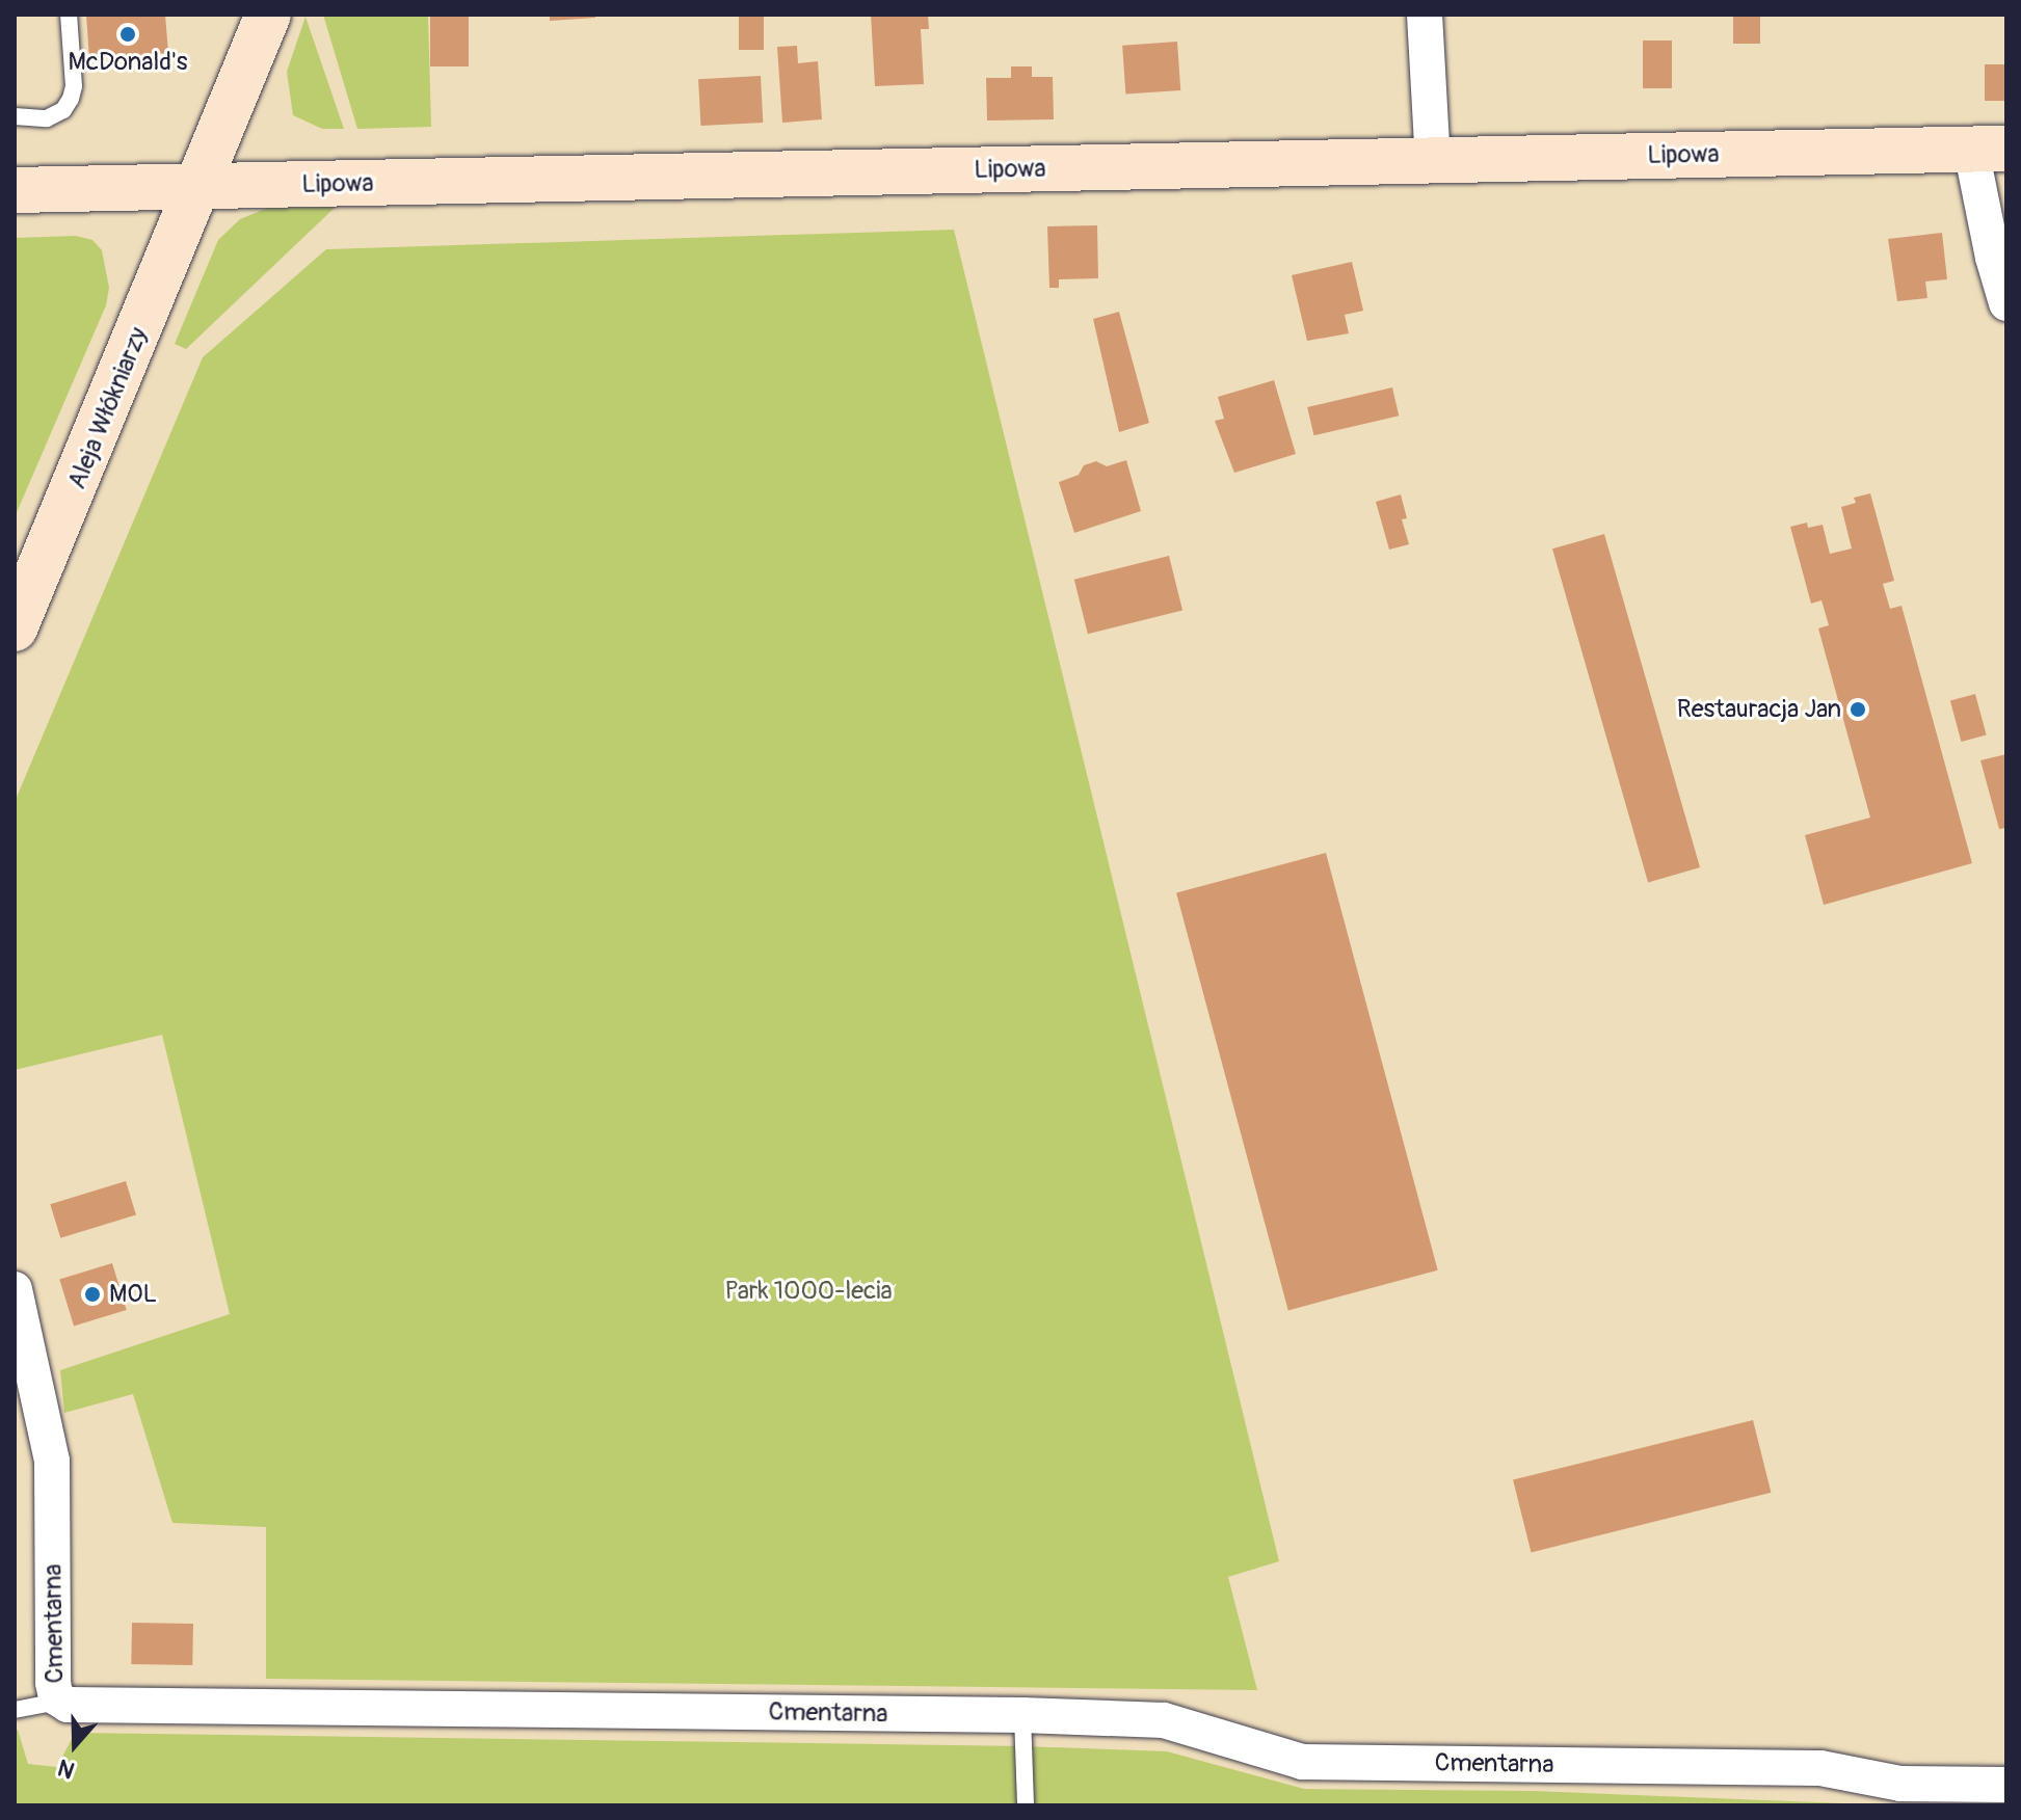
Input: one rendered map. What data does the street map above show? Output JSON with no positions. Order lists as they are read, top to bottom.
{
  "streets": {
    "main road": ["Lipowa", "Aleja Włókniarzy"],
    "street": ["Cmentarna"]
  },
  "crossings": [
    ["Lipowa", "Aleja Włókniarzy"]
  ],
  "parks": ["Park 1000-lecia"],
  "places": ["McDonald's", "Restauracja Jan", "MOL"],
  "north": "bottom"
}
